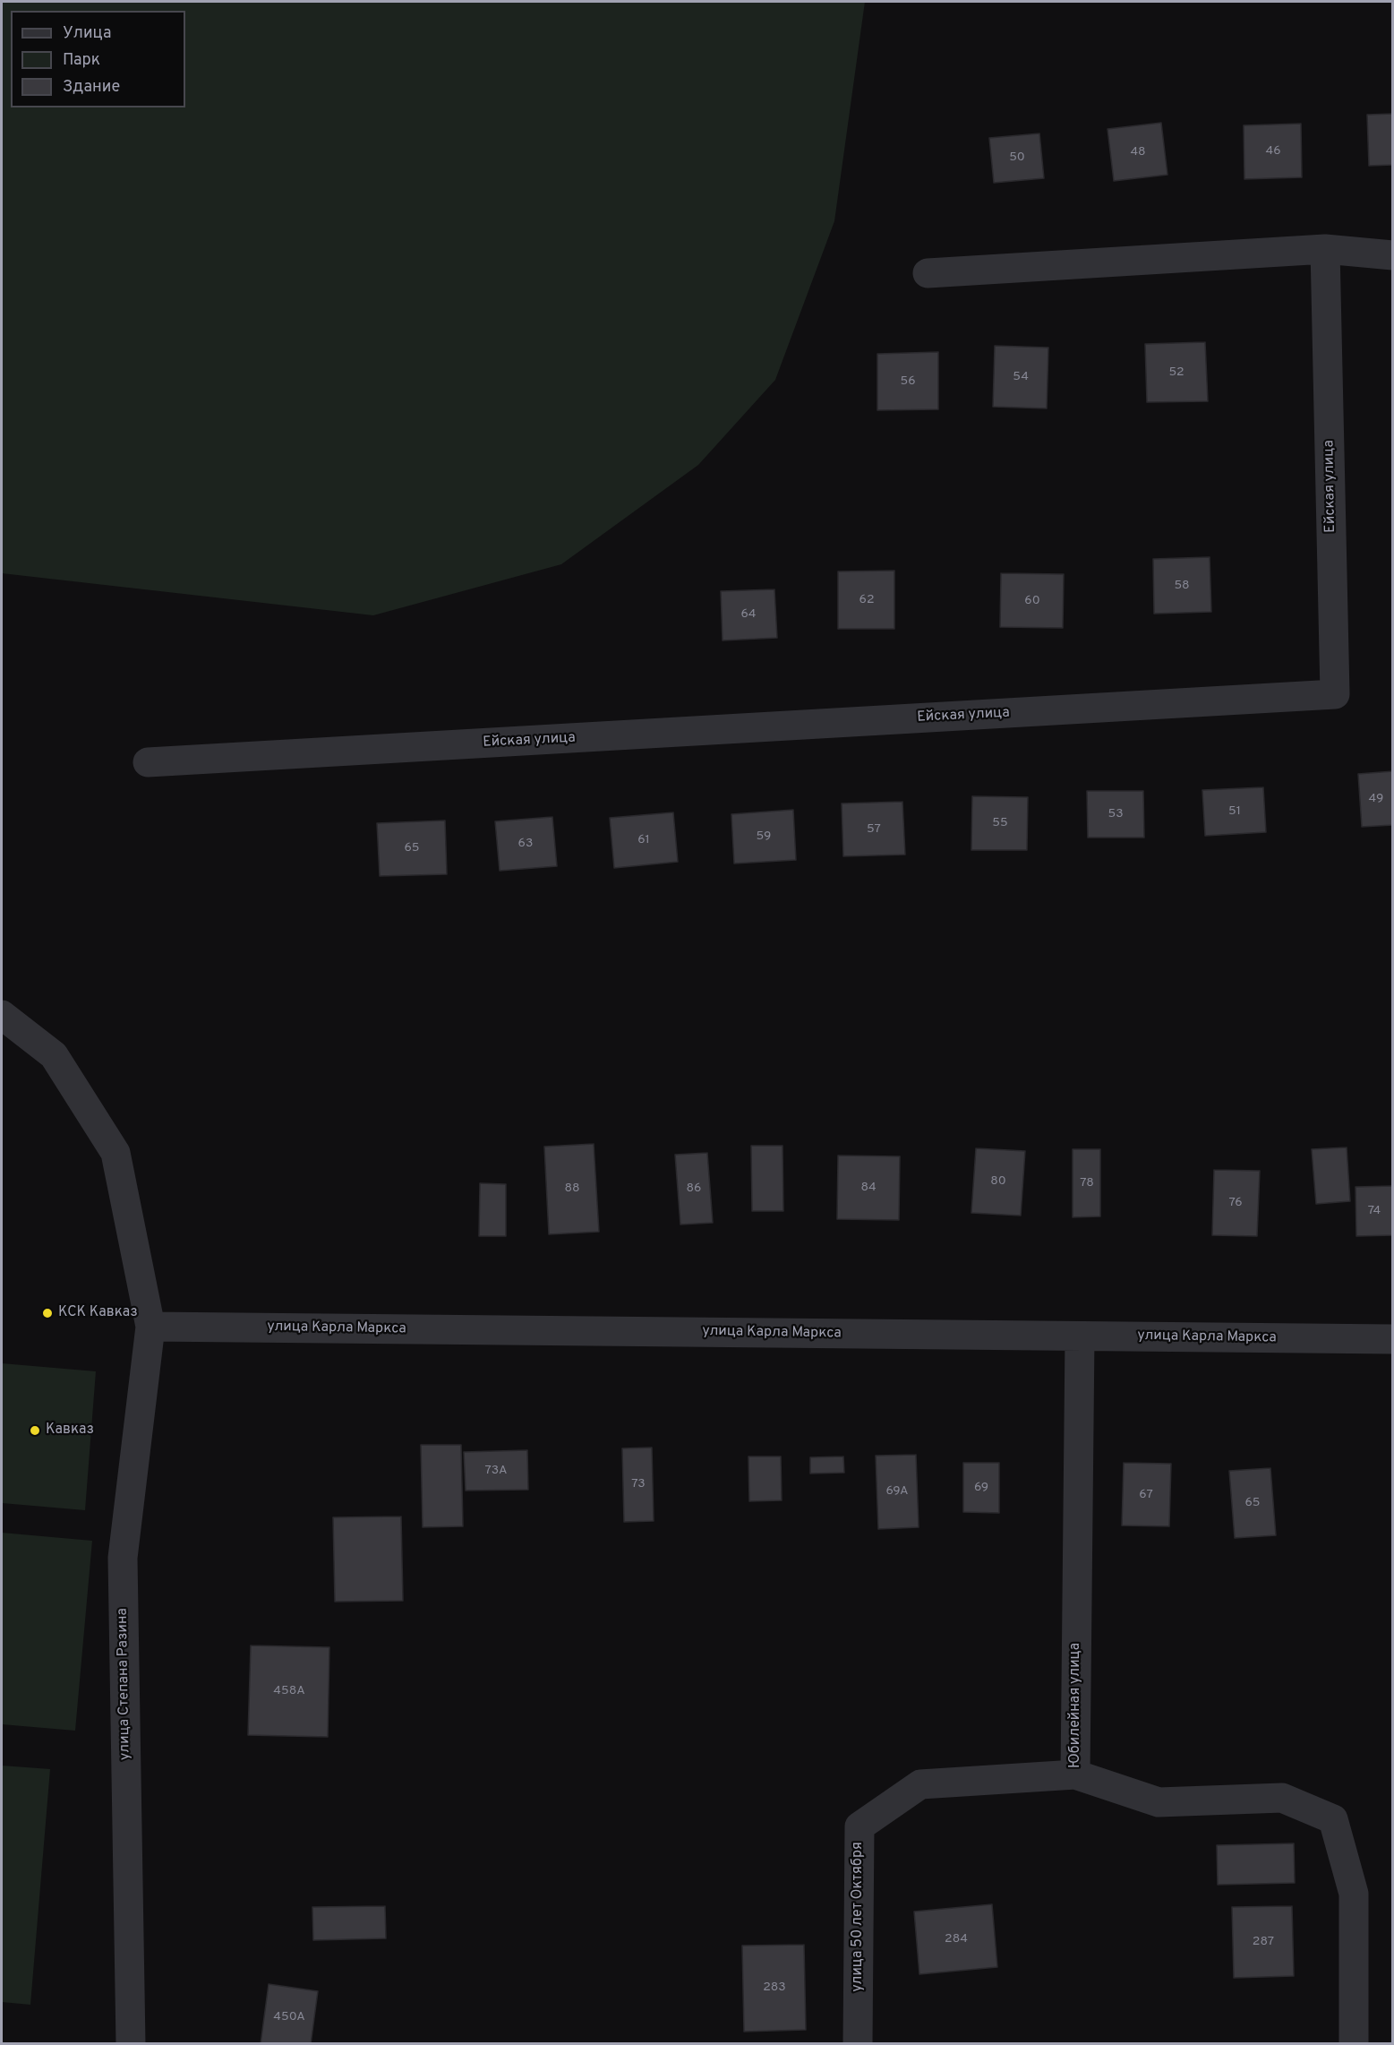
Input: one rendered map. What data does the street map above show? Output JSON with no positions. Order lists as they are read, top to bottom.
{
  "streets": {
    "street": [
      "Ейская улица",
      "улица Карла Маркса",
      "улица Степана Разина",
      "Юбилейная улица",
      "улица 50 лет Октября"
    ]
  },
  "crossings": [
    ["улица Карла Маркса", "улица Степана Разина"],
    ["улица Карла Маркса", "Юбилейная улица"],
    ["Юбилейная улица", "улица 50 лет Октября"]
  ],
  "places": ["КСК Кавказ", "Кавказ"],
  "house_numbers": [
    "46",
    "48",
    "50",
    "52",
    "54",
    "56",
    "58",
    "62",
    "60",
    "64",
    "49",
    "51",
    "53",
    "55",
    "57",
    "59",
    "61",
    "63",
    "65",
    "80",
    "78",
    "84",
    "88",
    "86",
    "76",
    "74",
    "73А",
    "73",
    "69",
    "69А",
    "67",
    "65",
    "458А",
    "284",
    "287",
    "283",
    "450А"
  ],
  "legend": ["Улица", "Парк", "Здание"]
}
